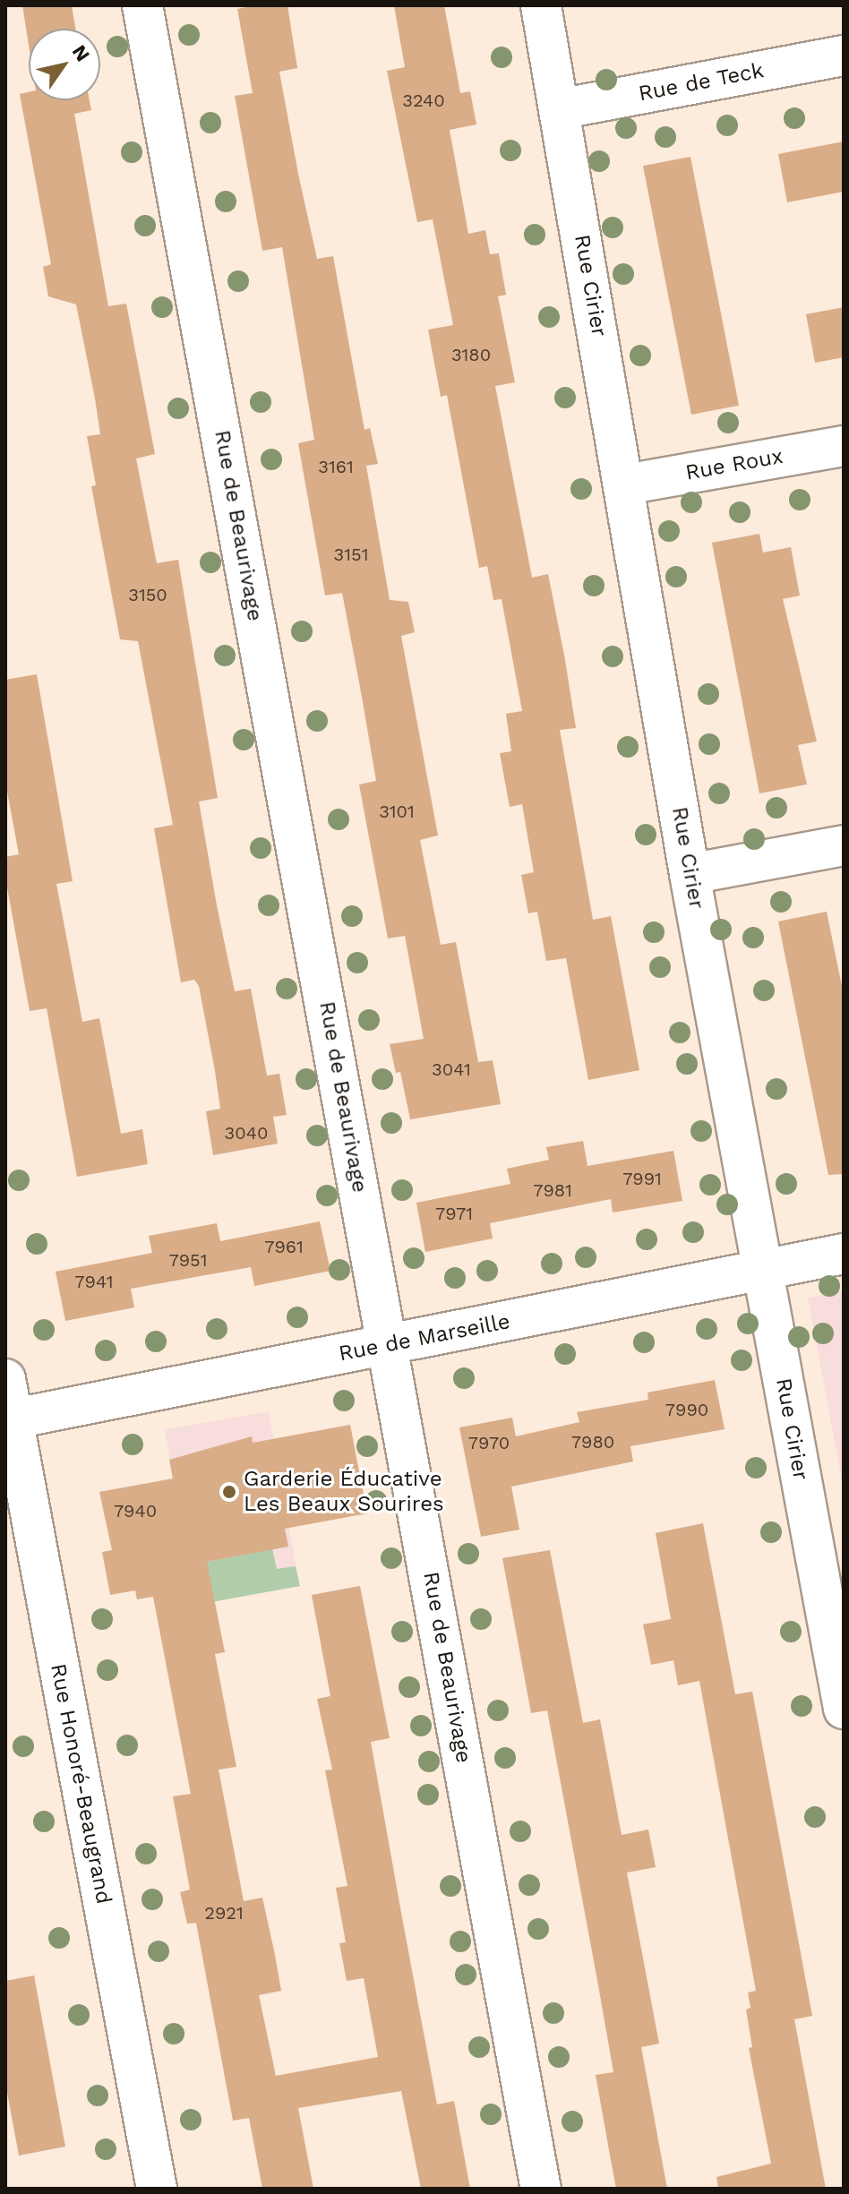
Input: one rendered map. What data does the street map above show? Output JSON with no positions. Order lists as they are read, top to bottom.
{
  "streets": {
    "street": [
      "Rue de Teck",
      "Rue Cirier",
      "Rue Roux",
      "Rue de Beaurivage",
      "Rue de Marseille",
      "Rue Honoré-Beaugrand"
    ]
  },
  "crossings": [
    ["Rue de Teck", "Rue Cirier"],
    ["Rue Cirier", "Rue Roux"],
    ["Rue Cirier", "Rue de Marseille"],
    ["Rue de Beaurivage", "Rue de Marseille"],
    ["Rue de Marseille", "Rue Honoré-Beaugrand"]
  ],
  "places": ["Garderie Éducative Les Beaux Sourires"],
  "house_numbers": [
    "3240",
    "3180",
    "3161",
    "3151",
    "3150",
    "3101",
    "3041",
    "3040",
    "7991",
    "7981",
    "7971",
    "7961",
    "7951",
    "7941",
    "7990",
    "7980",
    "7970",
    "7940",
    "2921"
  ],
  "north": "top right"
}
